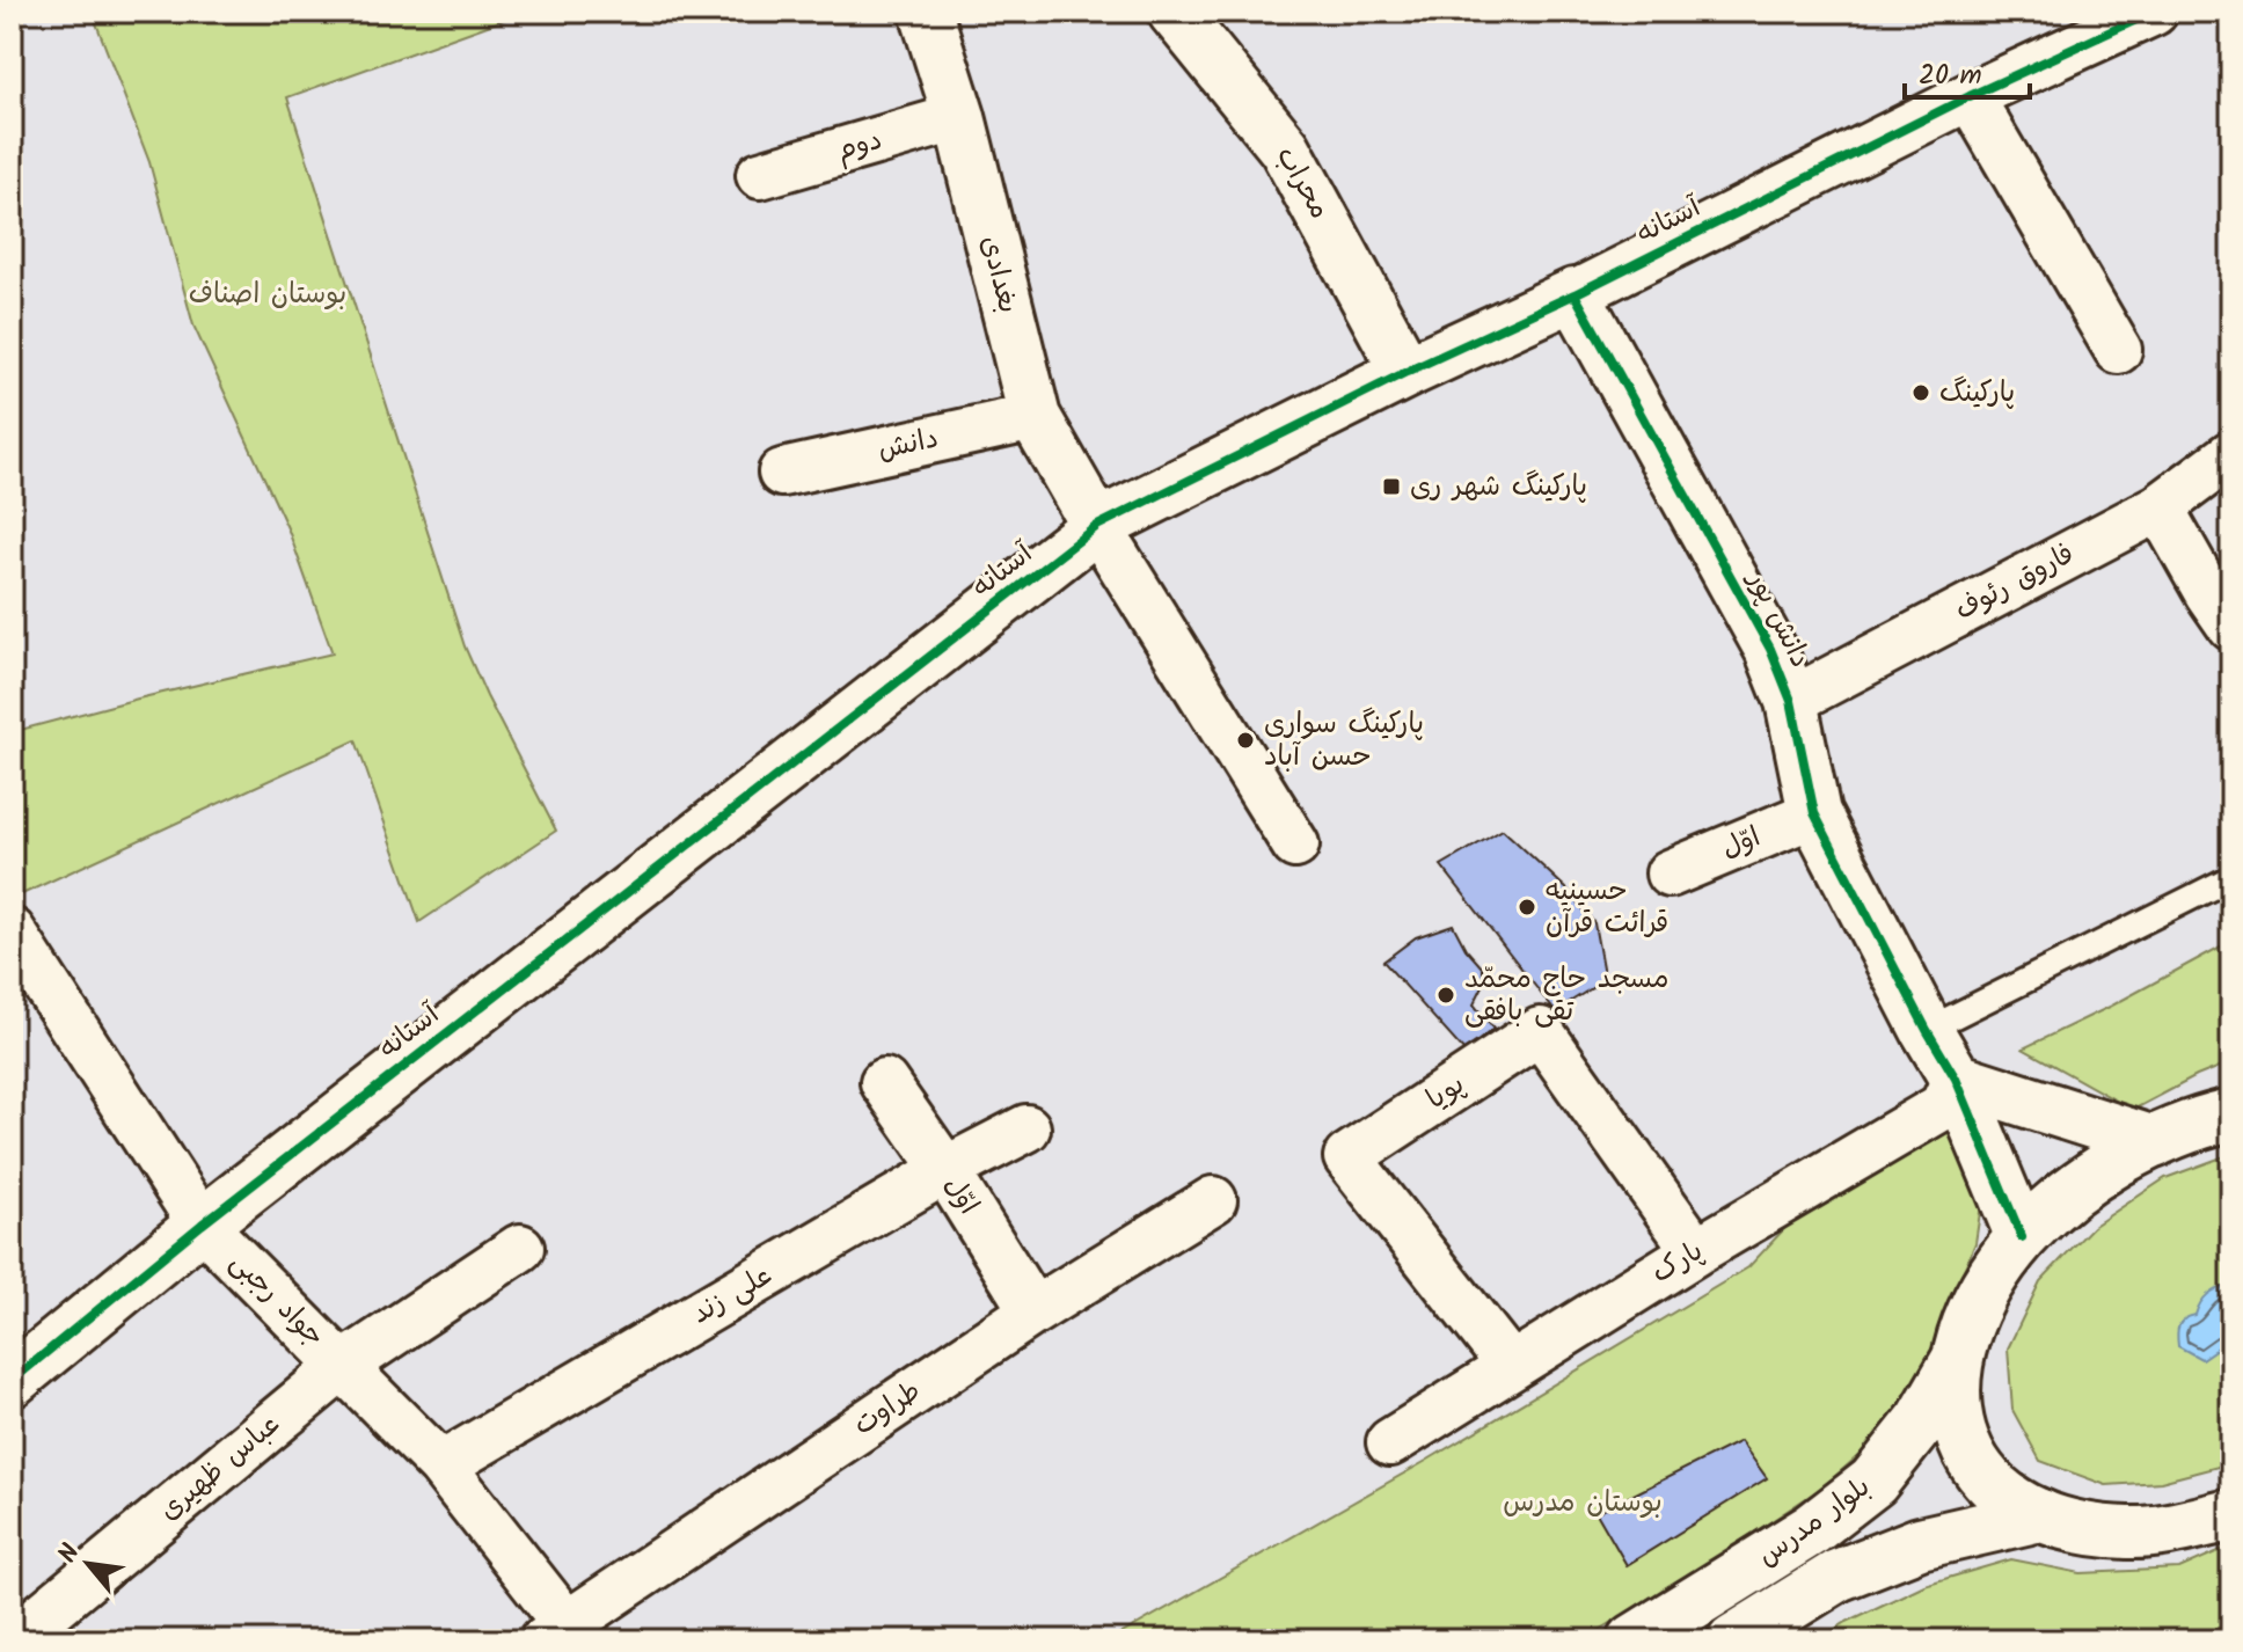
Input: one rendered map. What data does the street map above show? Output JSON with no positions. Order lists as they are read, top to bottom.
{
  "streets": {
    "street": [
      "دوم",
      "محراب",
      "آستانه",
      "بغدادی",
      "دانش",
      "فاروق رئوف",
      "دانش پور",
      "اوّل",
      "پویا",
      "پارک",
      "علی زند",
      "جواد رجبی",
      "طراوت",
      "عباس ظهیری",
      "بلوار مدرس"
    ]
  },
  "crossings": [
    ["دوم", "بغدادی"],
    ["محراب", "آستانه"],
    ["آستانه", "بغدادی"],
    ["آستانه", "دانش پور"],
    ["آستانه", "جواد رجبی"],
    ["بغدادی", "دانش"],
    ["فاروق رئوف", "دانش پور"],
    ["دانش پور", "اوّل"],
    ["دانش پور", "پارک"],
    ["اوّل", "علی زند"],
    ["اوّل", "طراوت"],
    ["پویا", "پارک"],
    ["علی زند", "جواد رجبی"],
    ["جواد رجبی", "طراوت"],
    ["جواد رجبی", "عباس ظهیری"]
  ],
  "parks": ["بوستان اصناف", "بوستان مدرس"],
  "places": {
    "other": [
      "پارکینگ",
      "پارکینگ سواری حسن آباد",
      "حسینیه قرائت قرآن",
      "مسجد حاج محمّد تقی بافقی"
    ],
    "transit": ["پارکینگ شهر ری"]
  },
  "scale_bar": "20 m",
  "north": "top left"
}
